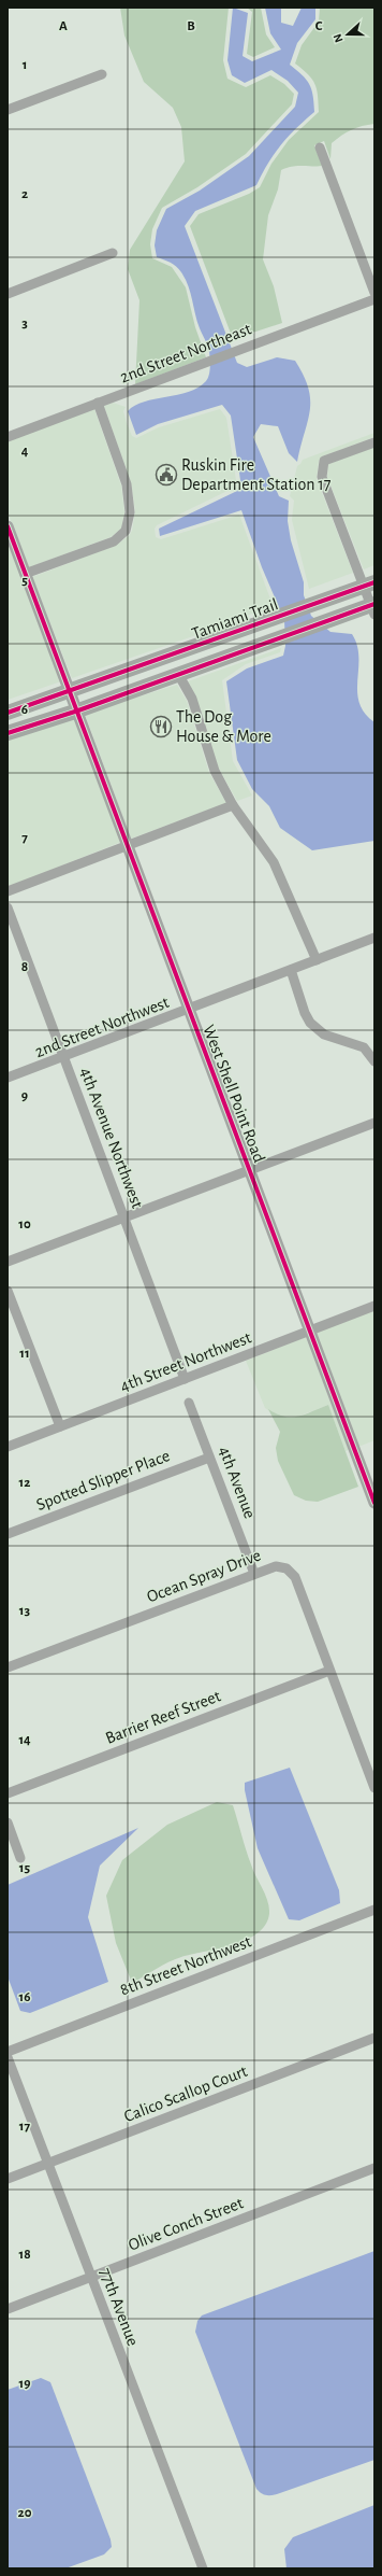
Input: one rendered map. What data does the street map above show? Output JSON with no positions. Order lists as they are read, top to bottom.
{
  "streets": {
    "main road": ["Tamiami Trail"],
    "street": [
      "2nd Street Northeast",
      "2nd Street Northwest",
      "West Shell Point Road",
      "4th Avenue Northwest",
      "4th Street Northwest",
      "Spotted Slipper Place",
      "4th Avenue",
      "Ocean Spray Drive",
      "Barrier Reef Street",
      "8th Street Northwest",
      "Calico Scallop Court",
      "Olive Conch Street",
      "77th Avenue"
    ]
  },
  "crossings": [
    ["Tamiami Trail", "West Shell Point Road"],
    ["2nd Street Northwest", "West Shell Point Road"],
    ["2nd Street Northwest", "4th Avenue Northwest"],
    ["West Shell Point Road", "4th Street Northwest"],
    ["4th Avenue Northwest", "4th Street Northwest"],
    ["Spotted Slipper Place", "4th Avenue"],
    ["4th Avenue", "Ocean Spray Drive"],
    ["Ocean Spray Drive", "Barrier Reef Street"],
    ["Calico Scallop Court", "77th Avenue"],
    ["Olive Conch Street", "77th Avenue"]
  ],
  "places": {
    "public building": ["Ruskin Fire Department Station 17"],
    "restaurant": ["The Dog House & More"]
  },
  "north": "left",
  "grid": {
    "columns": ["A", "B", "C"],
    "rows": [
      "1",
      "2",
      "3",
      "4",
      "5",
      "6",
      "7",
      "8",
      "9",
      "10",
      "11",
      "12",
      "13",
      "14",
      "15",
      "16",
      "17",
      "18",
      "19",
      "20"
    ]
  }
}
